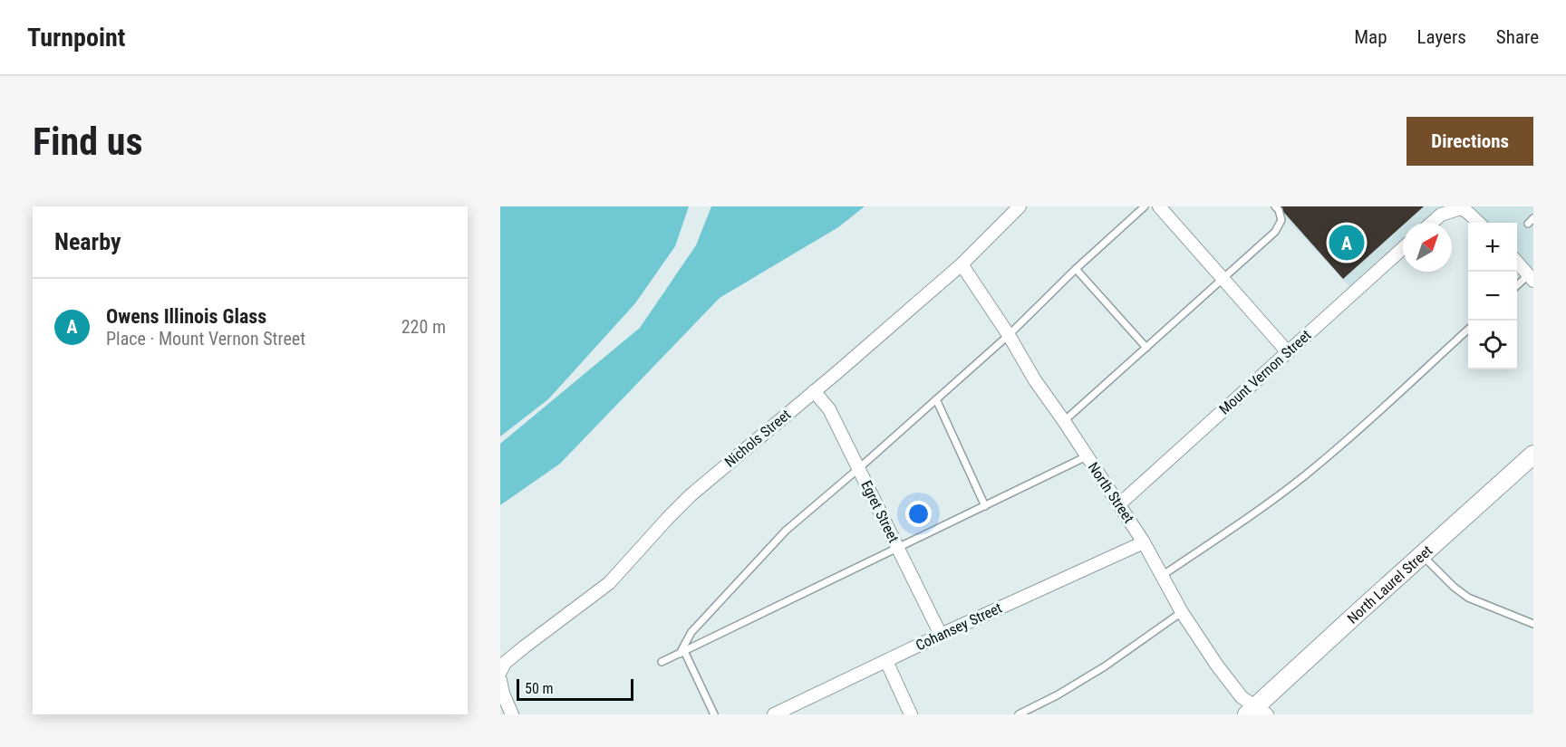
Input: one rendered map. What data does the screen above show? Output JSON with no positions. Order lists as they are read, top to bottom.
{
  "streets": {
    "street": [
      "Mount Vernon Street",
      "Nichols Street",
      "North Street",
      "Egret Street",
      "North Laurel Street",
      "Cohansey Street"
    ]
  },
  "crossings": [
    ["Mount Vernon Street", "North Street"],
    ["Nichols Street", "North Street"],
    ["Nichols Street", "Egret Street"],
    ["North Street", "North Laurel Street"],
    ["North Street", "Cohansey Street"],
    ["Egret Street", "Cohansey Street"]
  ],
  "scale_bar": "50 m",
  "north": "top right",
  "page": {
    "header": "Turnpoint",
    "nav": ["Map", "Layers", "Share"],
    "buttons": "Directions",
    "title": "Find us",
    "heading": "Nearby",
    "map_buttons": ["+", "−"],
    "pins": "A",
    "list": [
      {
        "mark": "A",
        "name": "Owens Illinois Glass",
        "note": "Place · Mount Vernon Street",
        "value": "220 m"
      }
    ],
    "scale": "50 m"
  }
}
